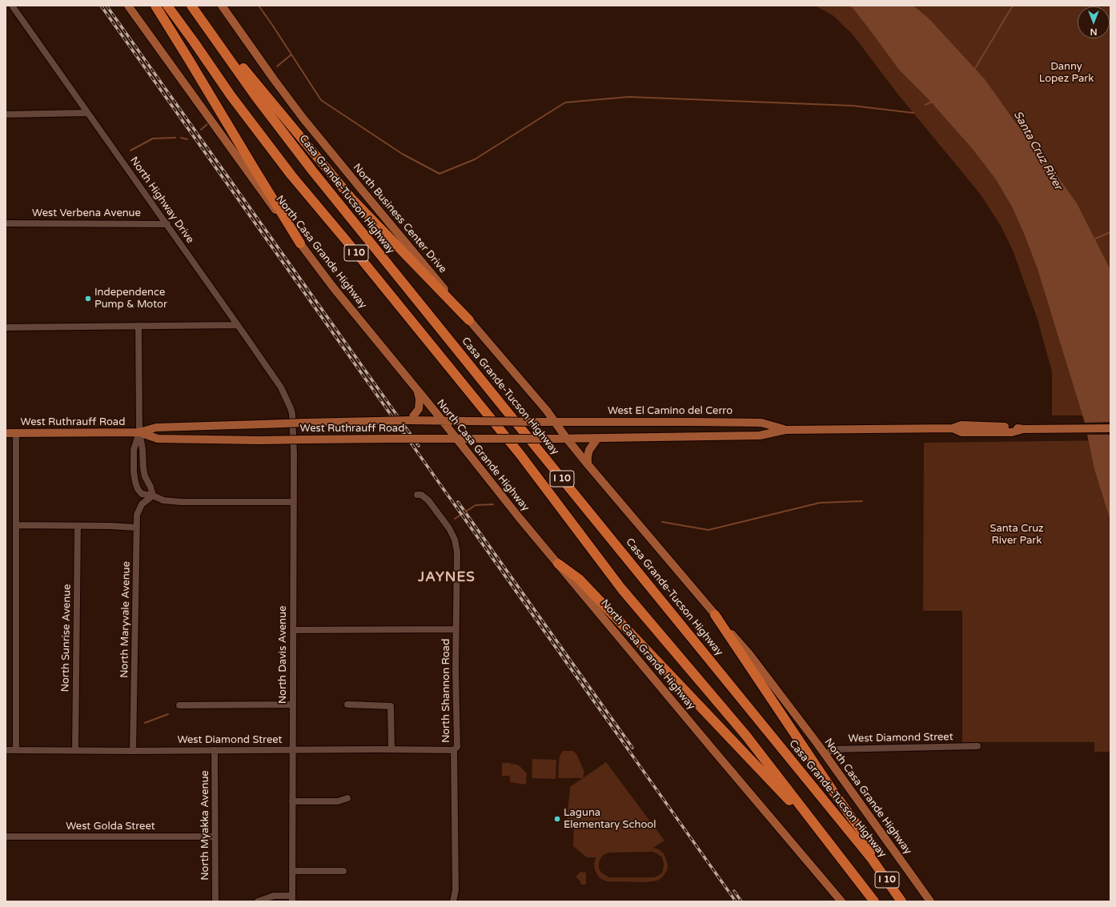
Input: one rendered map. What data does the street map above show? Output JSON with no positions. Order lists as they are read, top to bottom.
{
  "streets": {
    "highway": ["Casa Grande-Tucson Highway", "I 10"],
    "main road": [
      "North Business Center Drive",
      "North Casa Grande Highway",
      "West El Camino del Cerro",
      "West Ruthrauff Road"
    ],
    "street": [
      "North Highway Drive",
      "West Verbena Avenue",
      "North Maryvale Avenue",
      "North Sunrise Avenue",
      "North Davis Avenue",
      "North Shannon Road",
      "West Diamond Street",
      "North Myakka Avenue",
      "West Golda Street"
    ]
  },
  "crossings": [
    ["North Highway Drive", "West Verbena Avenue"],
    ["North Highway Drive", "North Davis Avenue"],
    ["North Business Center Drive", "North Casa Grande Highway"],
    ["North Business Center Drive", "West El Camino del Cerro"],
    ["North Business Center Drive", "West Ruthrauff Road"],
    ["North Casa Grande Highway", "West El Camino del Cerro"],
    ["North Casa Grande Highway", "West Ruthrauff Road"],
    ["North Casa Grande Highway", "West Diamond Street"],
    ["West El Camino del Cerro", "West Ruthrauff Road"],
    ["North Maryvale Avenue", "West Diamond Street"],
    ["North Sunrise Avenue", "West Diamond Street"],
    ["North Davis Avenue", "West Diamond Street"],
    ["North Shannon Road", "West Diamond Street"],
    ["West Diamond Street", "North Myakka Avenue"],
    ["North Myakka Avenue", "West Golda Street"]
  ],
  "districts": ["JAYNES"],
  "water": ["Santa Cruz River"],
  "parks": ["Danny Lopez Park", "Santa Cruz River Park"],
  "places": ["Independence Pump & Motor", "Laguna Elementary School"],
  "north": "bottom"
}
